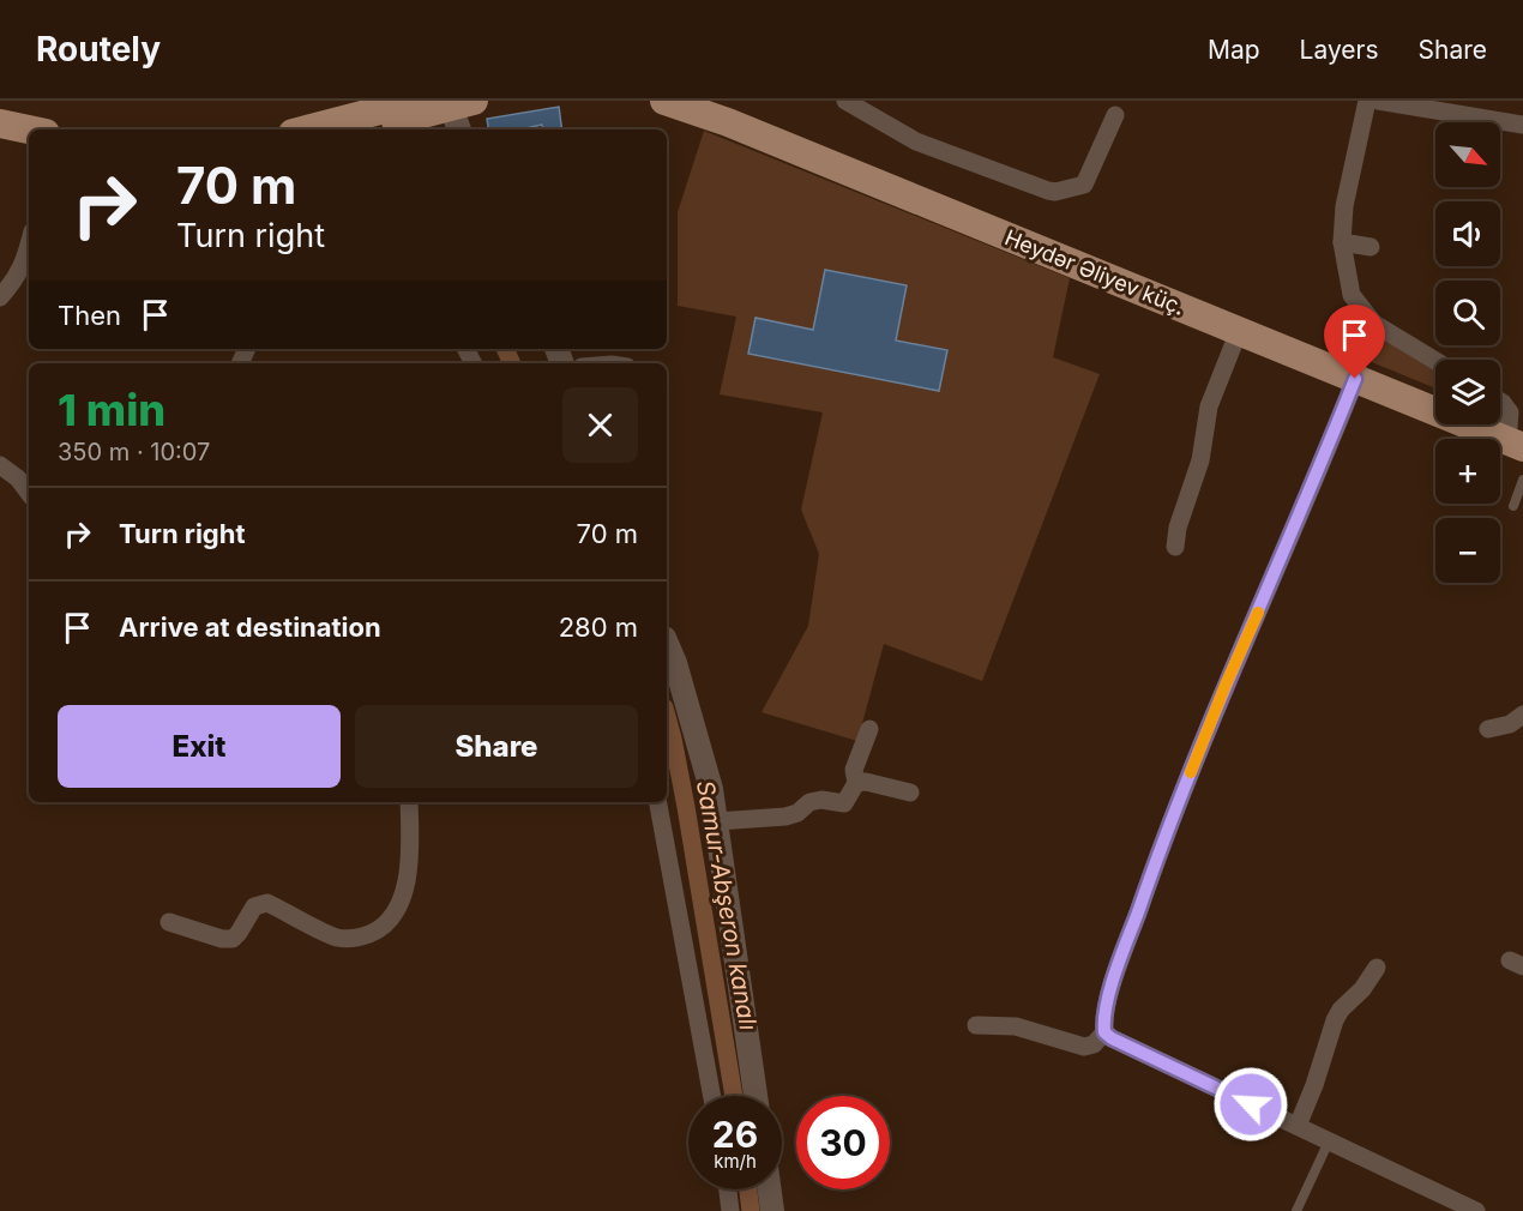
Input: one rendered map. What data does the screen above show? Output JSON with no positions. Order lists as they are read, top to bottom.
{
  "streets": {
    "main road": ["Heydər Əliyev küç."]
  },
  "water": ["Samur-Abşeron kanalı"],
  "north": "bottom right",
  "page": {
    "header": "Routely",
    "nav": ["Map", "Layers", "Share"],
    "map_buttons": ["+", "−"],
    "turn": ["70 m", "Turn right"],
    "then": "Then",
    "heading": ["1 min", "350 m · 10:07"],
    "list": [
      {
        "name": "Turn right",
        "value": "70 m"
      },
      {
        "name": "Arrive at destination",
        "value": "280 m"
      }
    ],
    "buttons": ["Exit", "Share"],
    "speed": "26 km/h",
    "limit": "30"
  }
}
